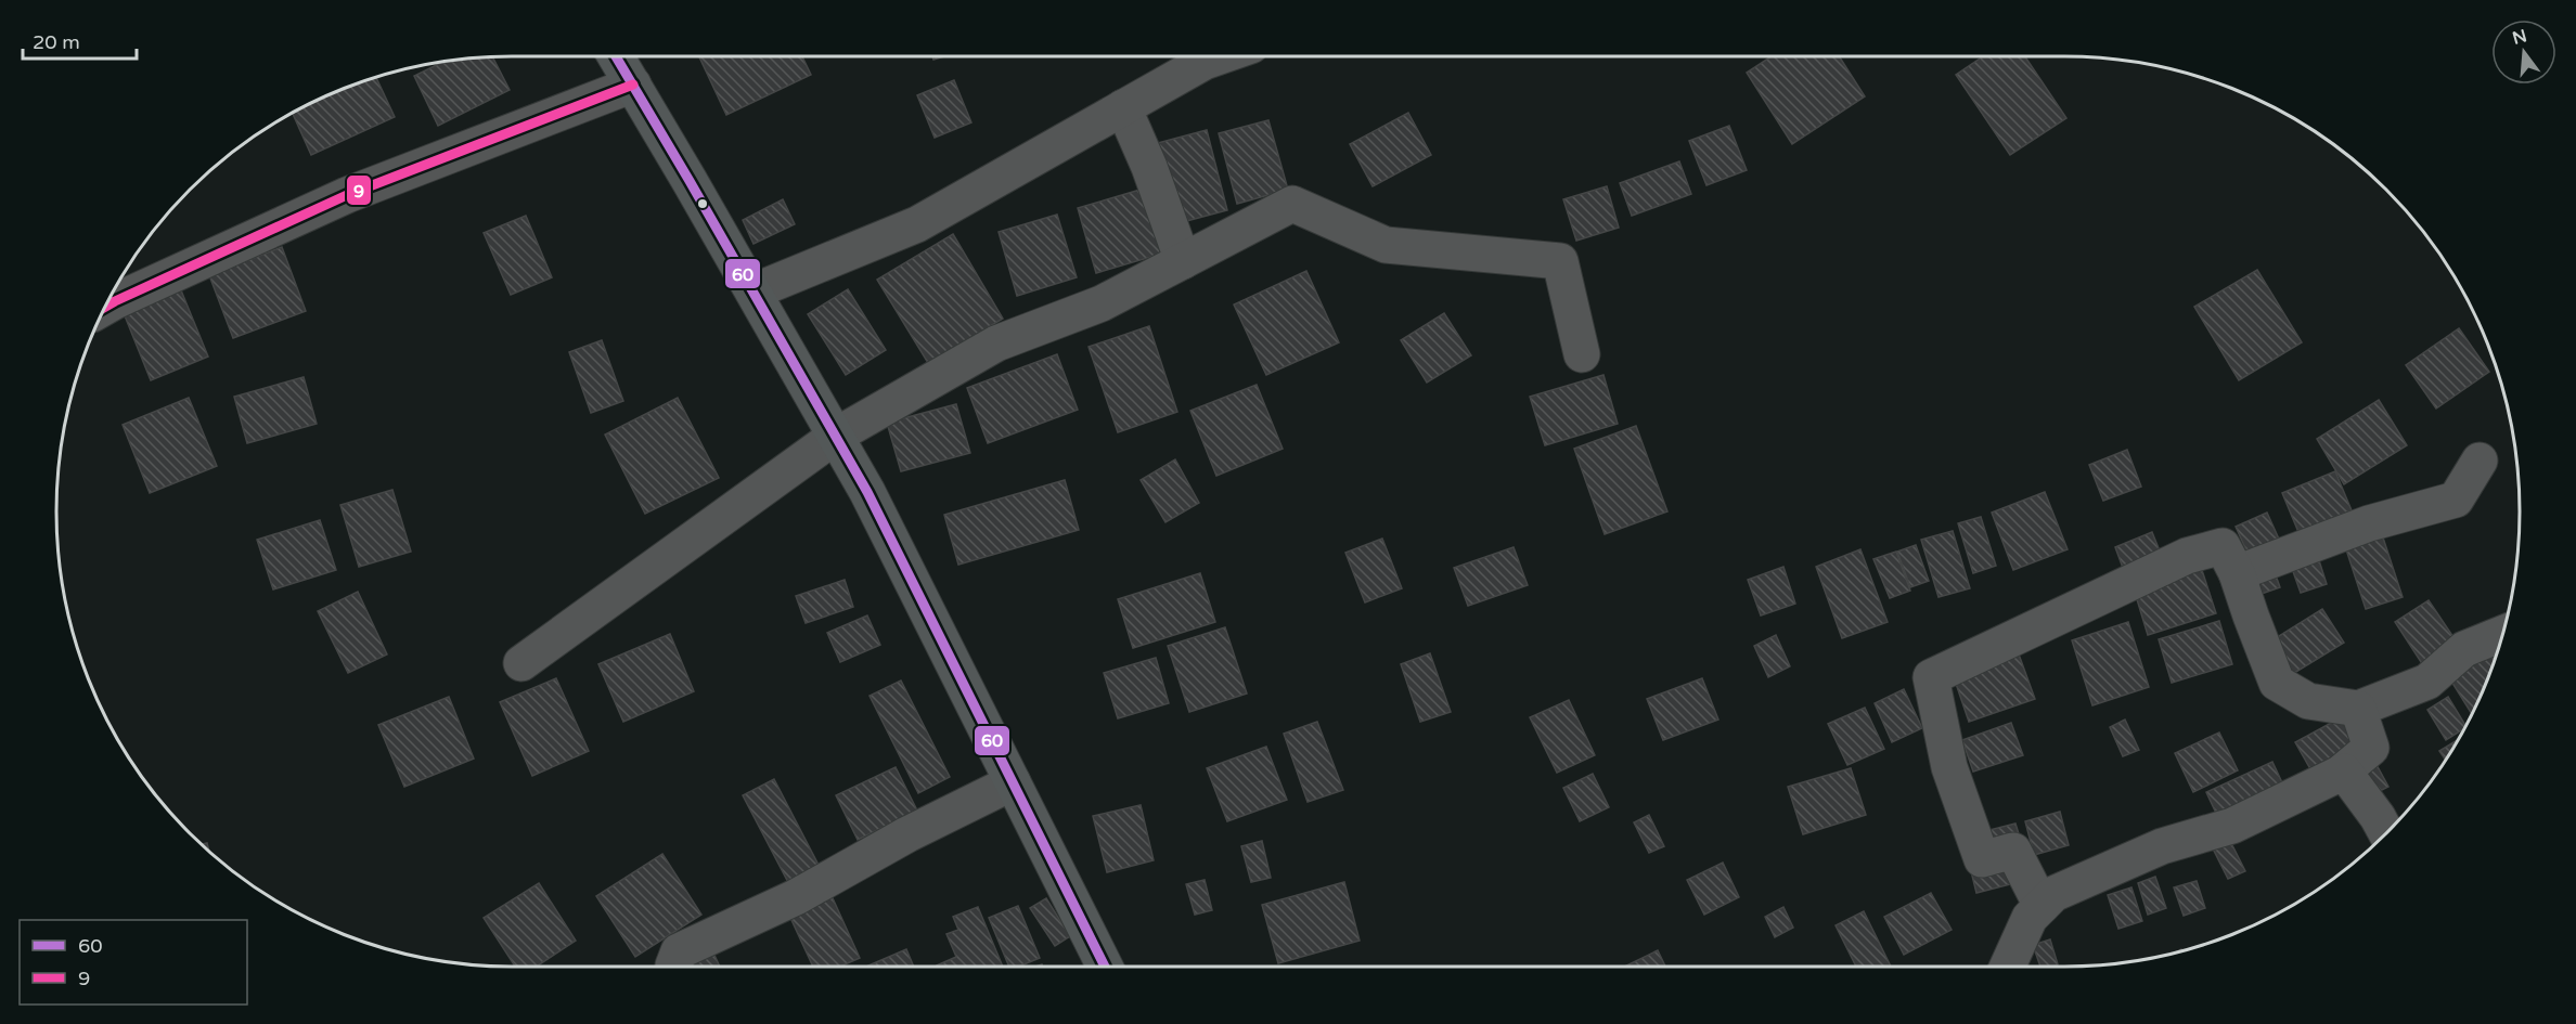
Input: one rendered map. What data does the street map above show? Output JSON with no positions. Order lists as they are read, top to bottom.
{
  "lines": ["transit line 60", "transit line 9"],
  "legend": ["60", "9"],
  "scale_bar": "20 m",
  "north": "top"
}
